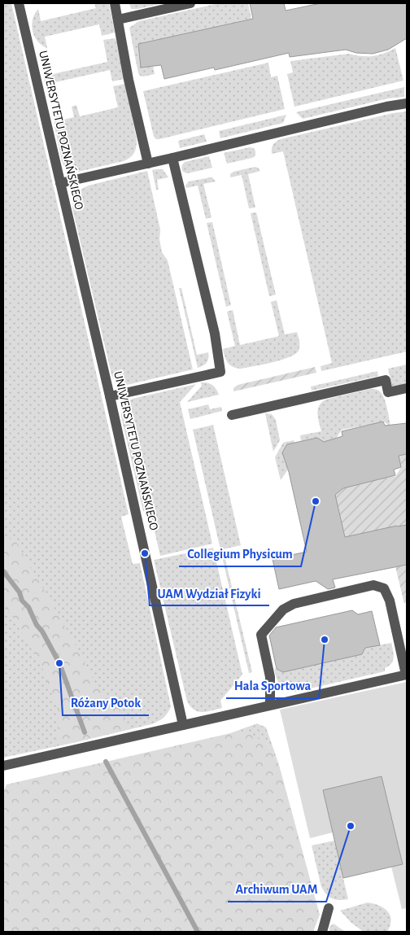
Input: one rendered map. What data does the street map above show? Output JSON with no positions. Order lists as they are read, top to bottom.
{
  "streets": {
    "street": ["UNIWERSYTETU POZNAŃSKIEGO"]
  },
  "places": [
    "Collegium Physicum",
    "UAM Wydział Fizyki",
    "Hala Sportowa",
    "Różany Potok",
    "Archiwum UAM"
  ]
}
